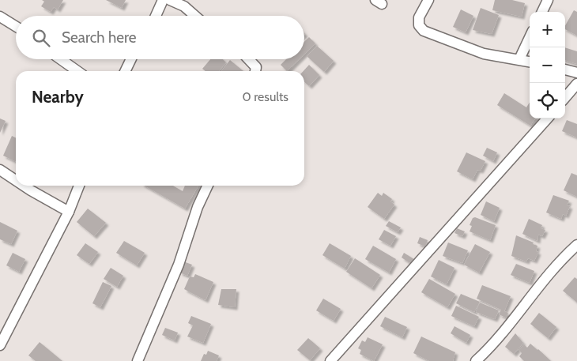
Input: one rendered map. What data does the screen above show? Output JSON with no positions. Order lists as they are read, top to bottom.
{
  "page": {
    "map_buttons": ["+", "−"],
    "search": "Search here",
    "heading": ["Nearby", "0 results"]
  }
}
